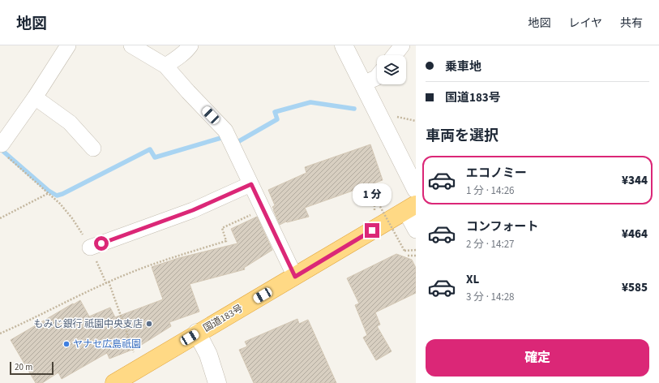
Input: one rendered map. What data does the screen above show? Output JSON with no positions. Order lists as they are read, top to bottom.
{
  "streets": {
    "highway": ["国道183号"]
  },
  "places": ["もみじ銀行 祇園中央支店", "ヤナセ広島祇園"],
  "scale_bar": "20 m",
  "page": {
    "header": "地図",
    "nav": ["地図", "レイヤ", "共有"],
    "banner": ["乗車地", "国道183号"],
    "heading": "車両を選択",
    "list": [
      {
        "name": "エコノミー",
        "note": "1 分 · 14:26",
        "value": "¥344"
      },
      {
        "name": "コンフォート",
        "note": "2 分 · 14:27",
        "value": "¥464"
      },
      {
        "name": "XL",
        "note": "3 分 · 14:28",
        "value": "¥585"
      }
    ],
    "bubble": "1 分",
    "buttons": "確定",
    "scale": "20 m"
  }
}
